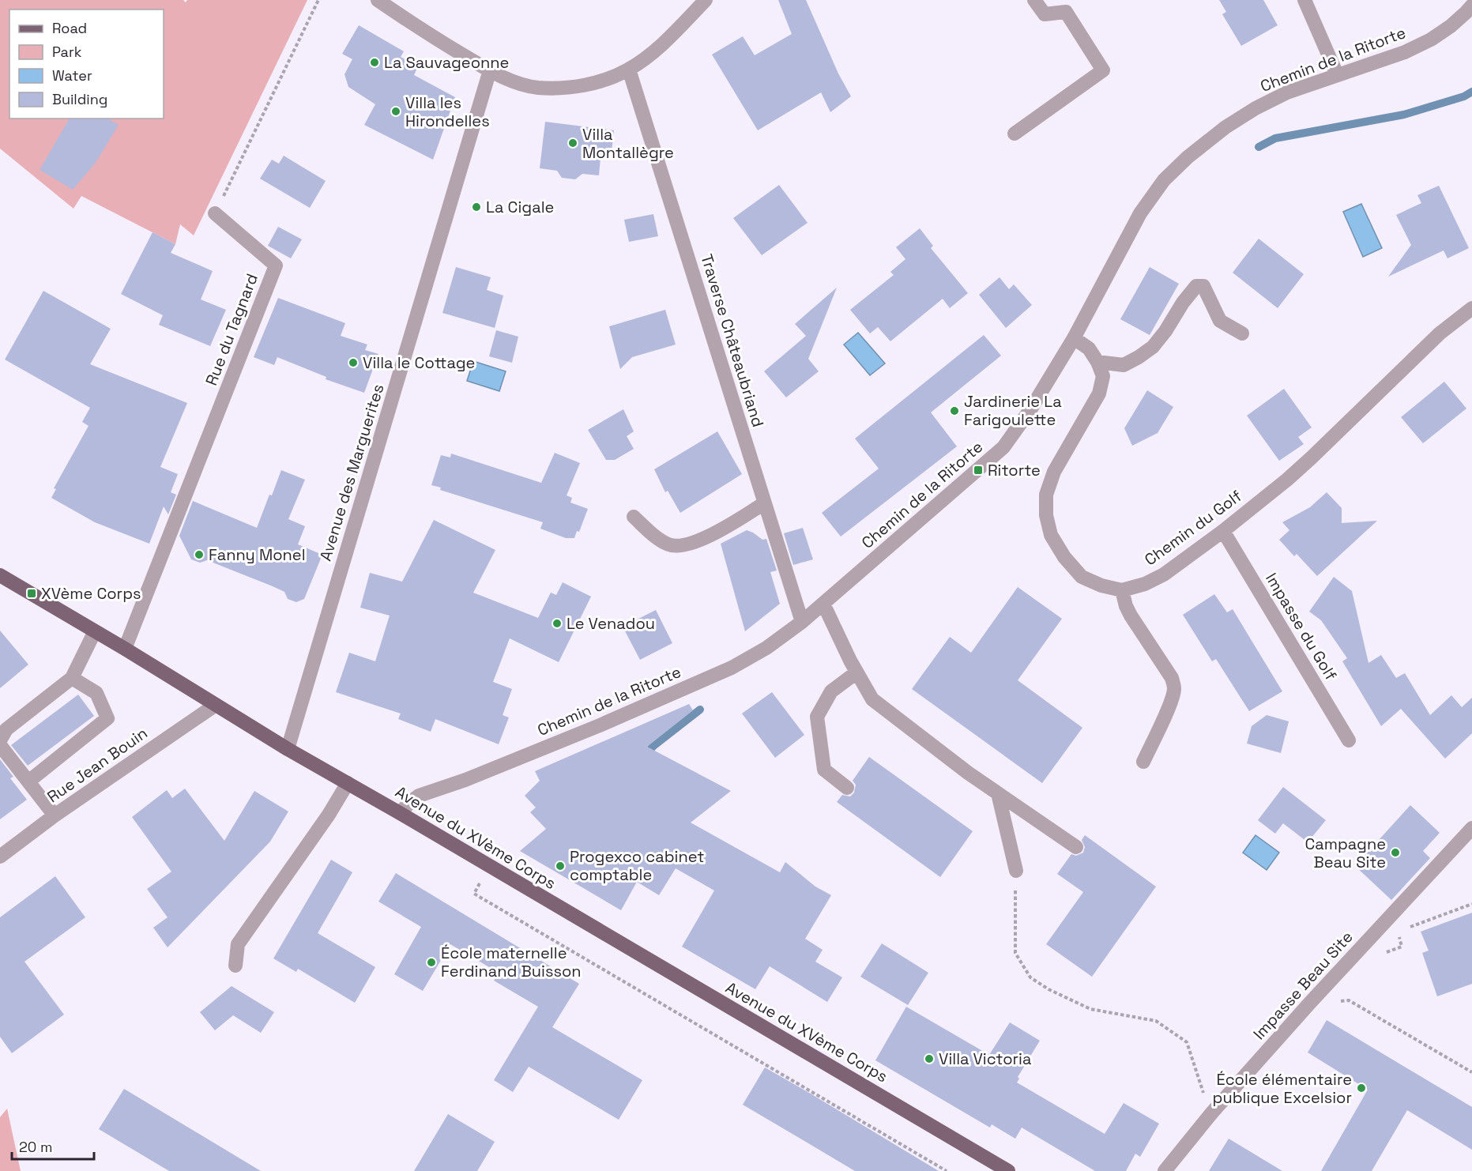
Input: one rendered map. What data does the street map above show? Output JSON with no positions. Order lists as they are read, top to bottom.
{
  "streets": {
    "main road": ["Avenue du XVème Corps"],
    "street": [
      "Chemin de la Ritorte",
      "Rue du Tagnard",
      "Traverse Châteaubriand",
      "Avenue des Marguerites",
      "Chemin du Golf",
      "Impasse du Golf",
      "Rue Jean Bouin",
      "Impasse Beau Site"
    ]
  },
  "crossings": [
    ["Chemin de la Ritorte", "Traverse Châteaubriand"],
    ["Chemin de la Ritorte", "Avenue du XVème Corps"],
    ["Rue du Tagnard", "Avenue du XVème Corps"],
    ["Avenue des Marguerites", "Avenue du XVème Corps"],
    ["Chemin du Golf", "Impasse du Golf"],
    ["Rue Jean Bouin", "Avenue du XVème Corps"]
  ],
  "places": {
    "other": [
      "La Sauvageonne",
      "Villa les Hirondelles",
      "Villa Montallègre",
      "La Cigale",
      "Villa le Cottage",
      "Jardinerie La Farigoulette",
      "Fanny Monel",
      "Le Venadou",
      "Campagne Beau Site",
      "Progexco cabinet comptable",
      "École maternelle Ferdinand Buisson",
      "Villa Victoria",
      "École élémentaire publique Excelsior"
    ],
    "transit": ["Ritorte", "XVème Corps"]
  },
  "legend": [
    "Road",
    "Park",
    "Water",
    "Building"
  ],
  "scale_bar": "20 m"
}
